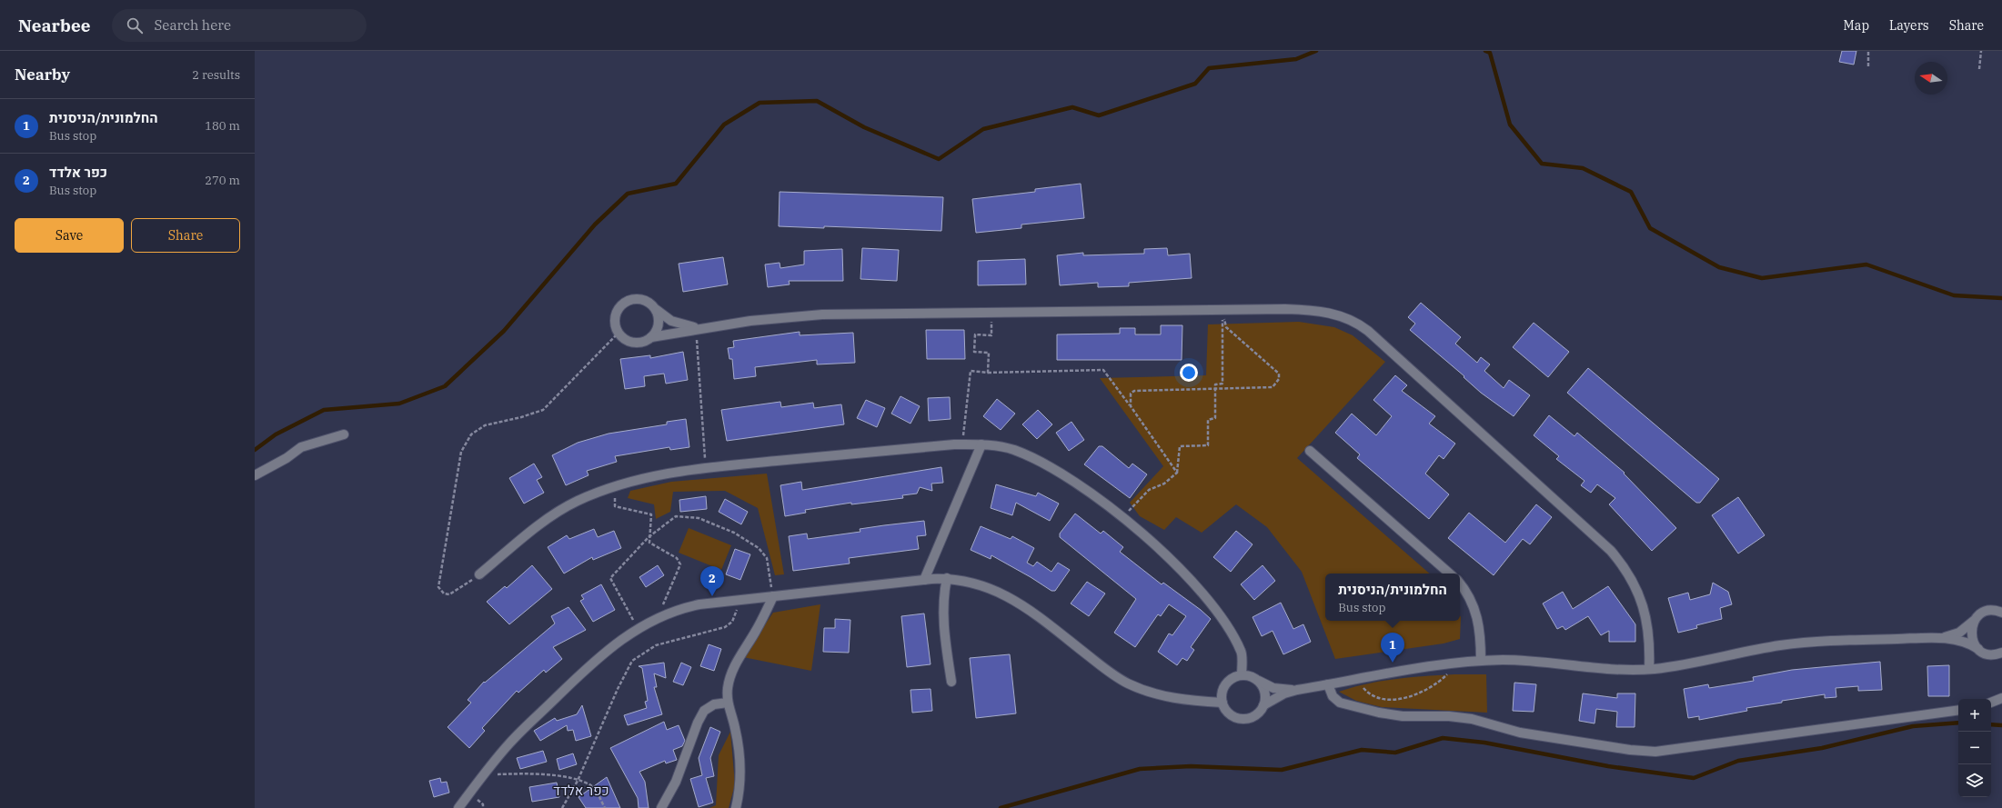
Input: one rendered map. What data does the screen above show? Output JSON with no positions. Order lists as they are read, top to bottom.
{
  "districts": ["כפר אלדד"],
  "north": "left",
  "page": {
    "header": "Nearbee",
    "search": "Search here",
    "nav": ["Map", "Layers", "Share"],
    "heading": ["Nearby", "2 results"],
    "list": [
      {
        "mark": "1",
        "name": "החלמונית/הניסנית",
        "note": "Bus stop",
        "value": "180 m"
      },
      {
        "mark": "2",
        "name": "כפר אלדד",
        "note": "Bus stop",
        "value": "270 m"
      }
    ],
    "buttons": ["Save", "Share"],
    "pins": ["2", "1"],
    "popup": ["החלמונית/הניסנית", "Bus stop"],
    "map_buttons": ["+", "−"]
  }
}
